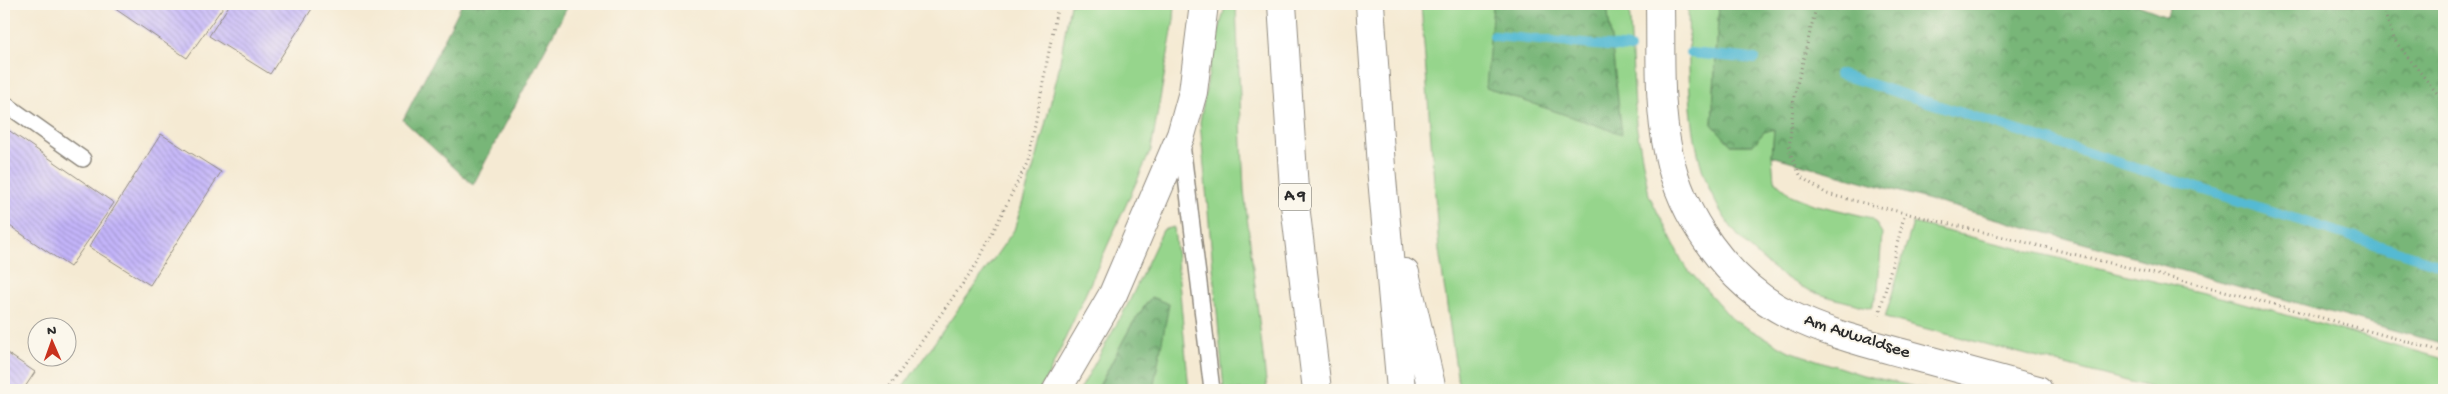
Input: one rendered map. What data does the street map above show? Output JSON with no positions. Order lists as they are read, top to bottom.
{
  "streets": {
    "main road": ["A 9", "Am Auwaldsee"]
  },
  "north": "top"
}
